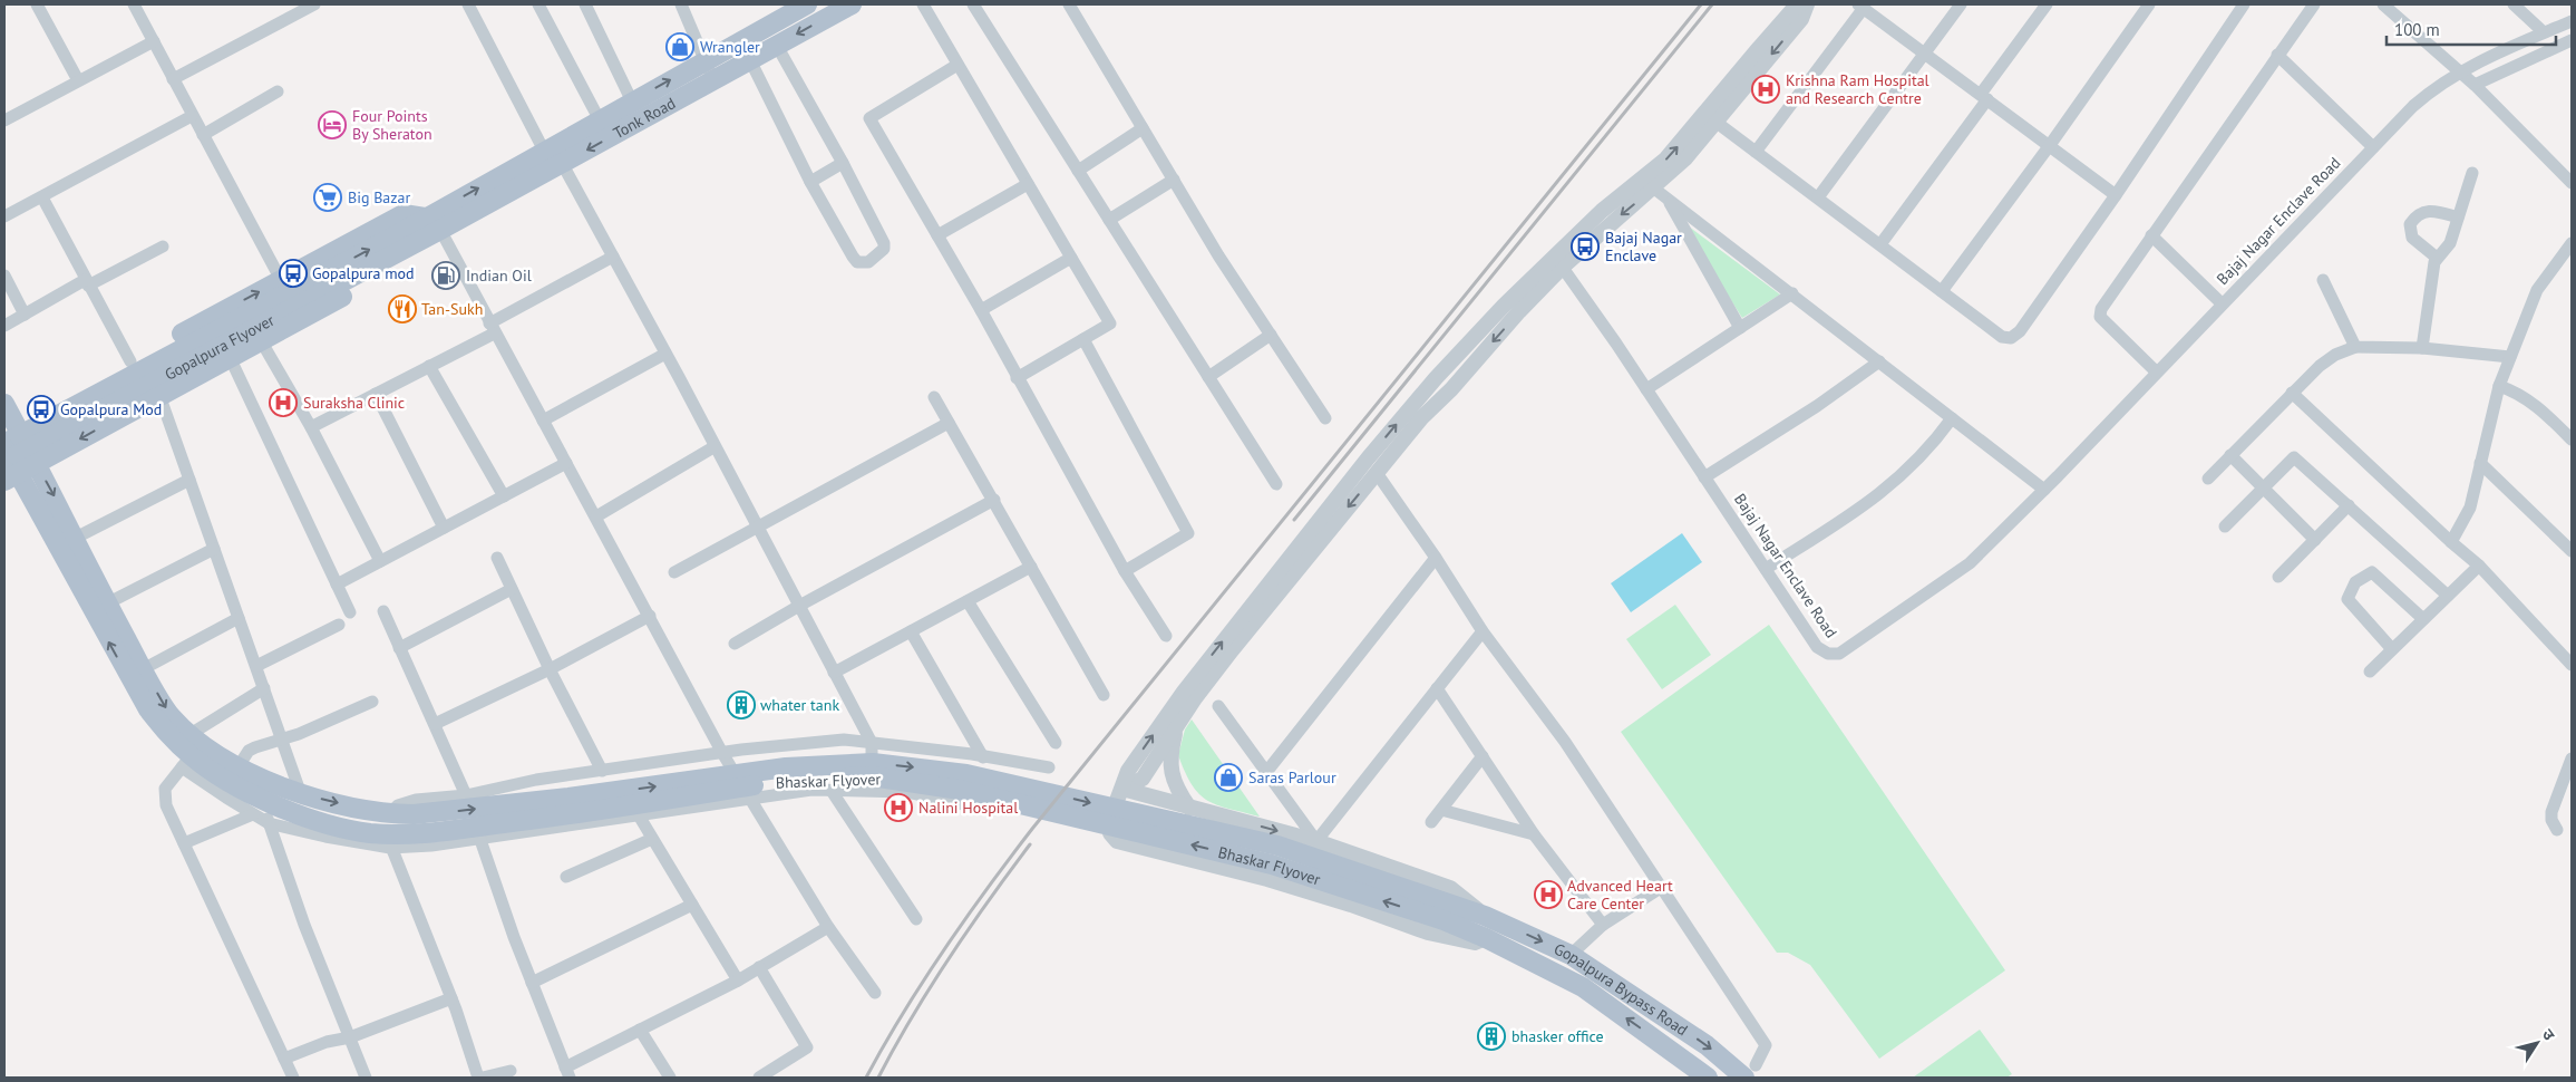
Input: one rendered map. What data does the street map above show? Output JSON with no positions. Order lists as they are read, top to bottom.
{
  "streets": {
    "main road": [
      "Tonk Road",
      "Gopalpura Flyover",
      "Bhaskar Flyover",
      "Gopalpura Bypass Road"
    ],
    "street": ["Bajaj Nagar Enclave Road"]
  },
  "crossings": [
    ["Tonk Road", "Gopalpura Flyover"],
    ["Gopalpura Flyover", "Bhaskar Flyover"],
    ["Bhaskar Flyover", "Gopalpura Bypass Road"]
  ],
  "places": {
    "shop": ["Wrangler", "Saras Parlour"],
    "hospital": [
      "Krishna Ram Hospital and Research Centre",
      "Suraksha Clinic",
      "Nalini Hospital",
      "Advanced Heart Care Center"
    ],
    "hotel": ["Four Points By Sheraton"],
    "supermarket": ["Big Bazar"],
    "bus stop": ["Bajaj Nagar Enclave", "Gopalpura mod", "Gopalpura Mod"],
    "fuel station": ["Indian Oil"],
    "restaurant": ["Tan-Sukh"],
    "building": ["whater tank", "bhasker office"]
  },
  "scale_bar": "100 m",
  "north": "top right"
}
